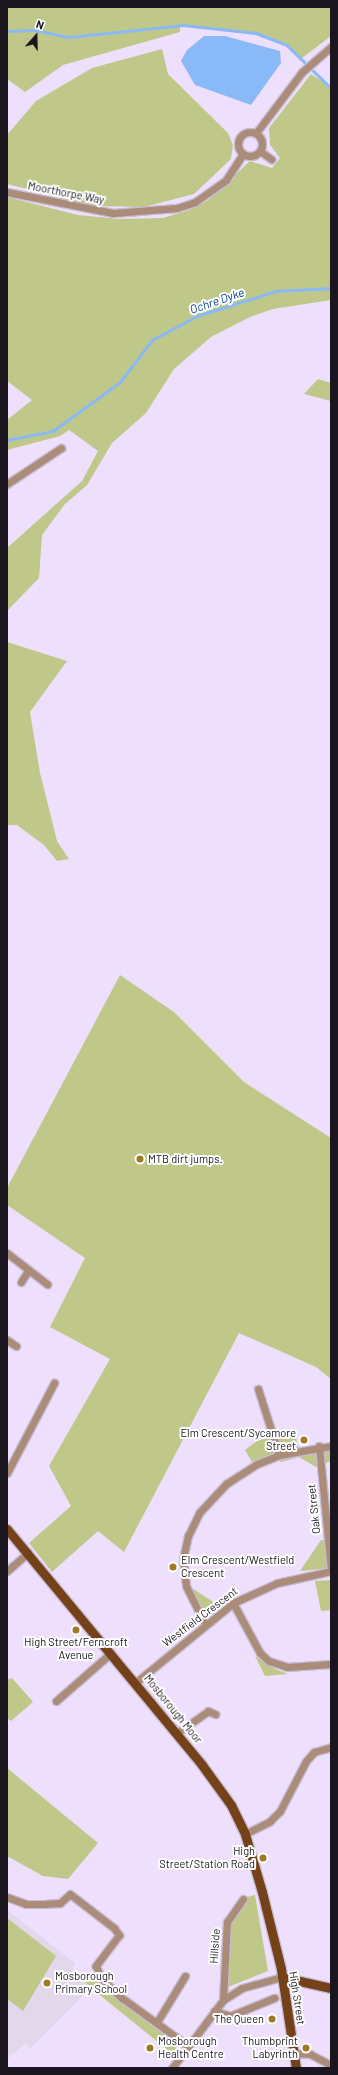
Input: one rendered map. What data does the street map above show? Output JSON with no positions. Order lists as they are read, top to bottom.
{
  "streets": {
    "main road": ["Mosborough Moor", "High Street"],
    "street": [
      "Moorthorpe Way",
      "Oak Street",
      "Westfield Crescent",
      "Hillside"
    ]
  },
  "crossings": [
    ["Oak Street", "Westfield Crescent"],
    ["Westfield Crescent", "Mosborough Moor"],
    ["Mosborough Moor", "High Street"]
  ],
  "water": ["Ochre Dyke"],
  "places": [
    "MTB dirt jumps.",
    "Elm Crescent/Sycamore Street",
    "Elm Crescent/Westfield Crescent",
    "High Street/Ferncroft Avenue",
    "High Street/Station Road",
    "Mosborough Primary School",
    "The Queen",
    "Mosborough Health Centre",
    "Thumbprint Labyrinth"
  ],
  "north": "top"
}
